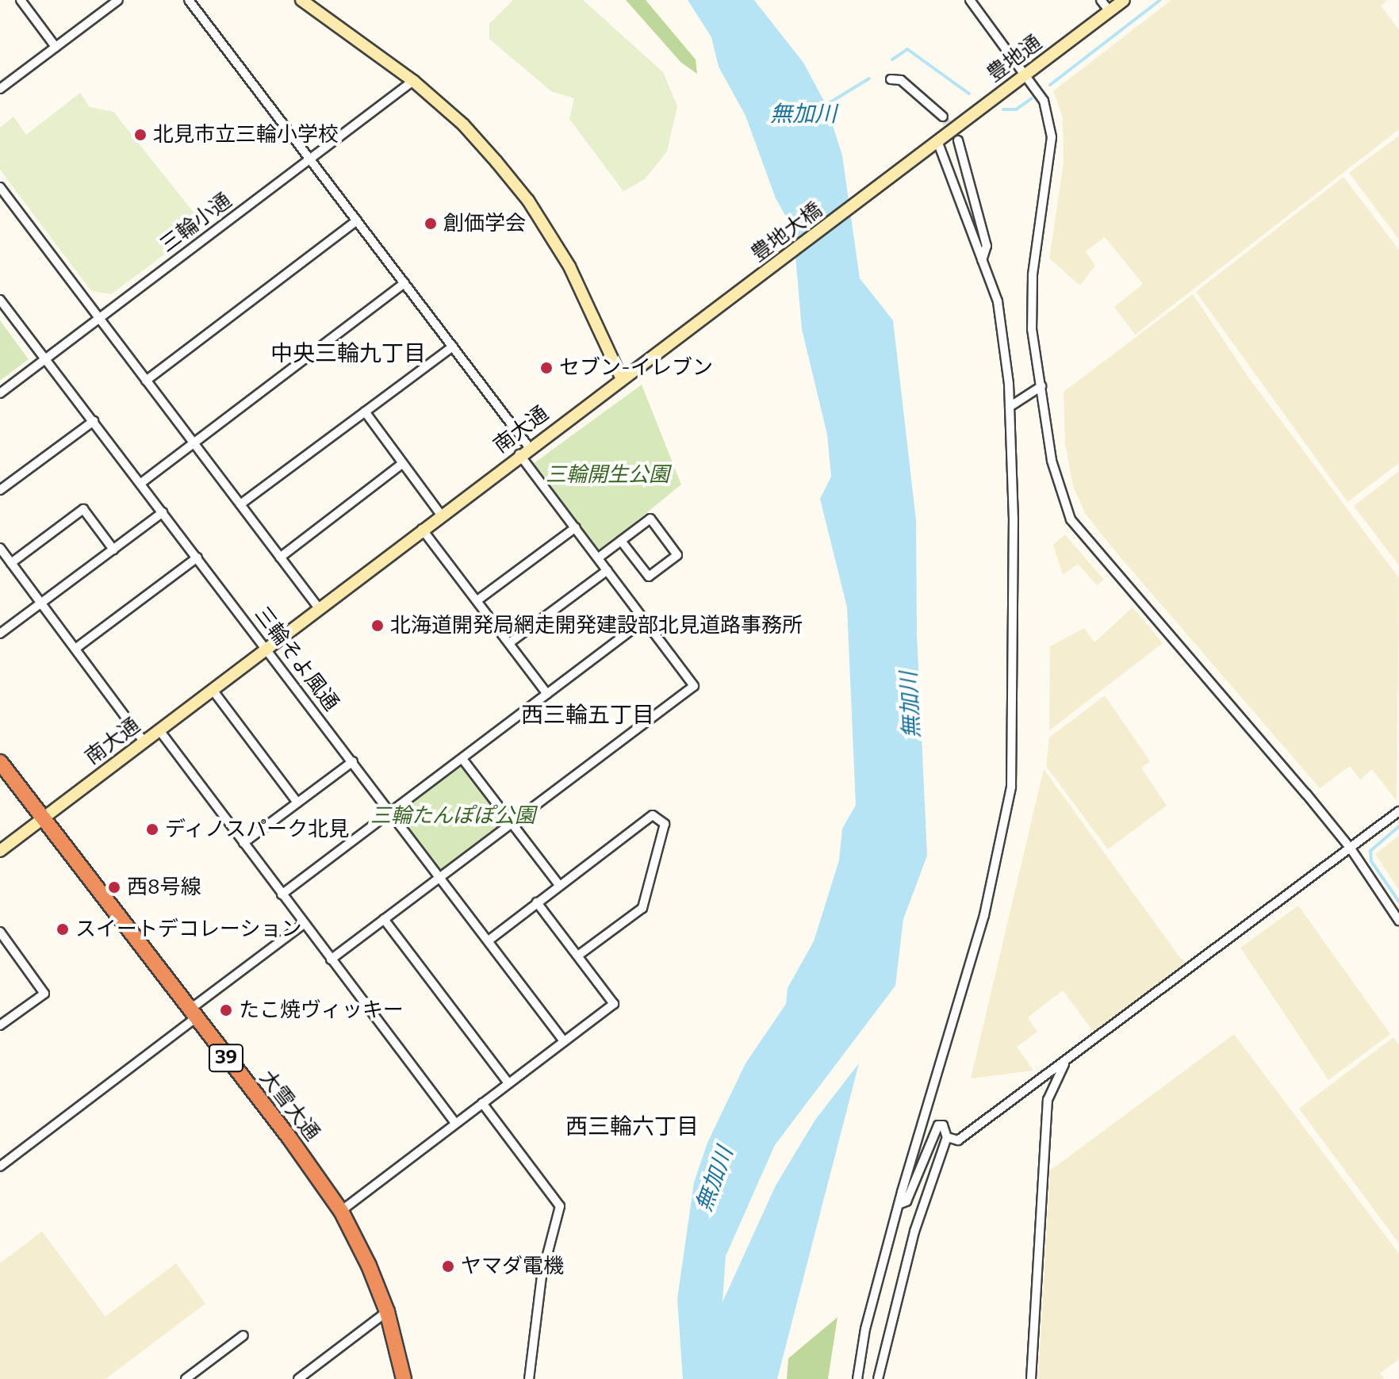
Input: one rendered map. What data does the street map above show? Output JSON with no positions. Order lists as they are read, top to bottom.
{
  "streets": {
    "highway": ["39", "大雪大通"],
    "main road": ["豊地通", "豊地大橋", "南大通"],
    "street": ["三輪小通", "三輪そよ風通"]
  },
  "crossings": [
    ["豊地通", "豊地大橋"],
    ["三輪小通", "三輪そよ風通"],
    ["豊地大橋", "南大通"],
    ["南大通", "三輪そよ風通"],
    ["南大通", "大雪大通"]
  ],
  "districts": ["中央三輪九丁目", "西三輪五丁目", "西三輪六丁目"],
  "water": ["無加川"],
  "parks": ["三輪開生公園", "三輪たんぽぽ公園"],
  "places": [
    "北見市立三輪小学校",
    "創価学会",
    "セブン-イレブン",
    "北海道開発局網走開発建設部北見道路事務所",
    "ディノスパーク北見",
    "西8号線",
    "スイートデコレーション",
    "たこ焼ヴィッキー",
    "ヤマダ電機"
  ]
}
